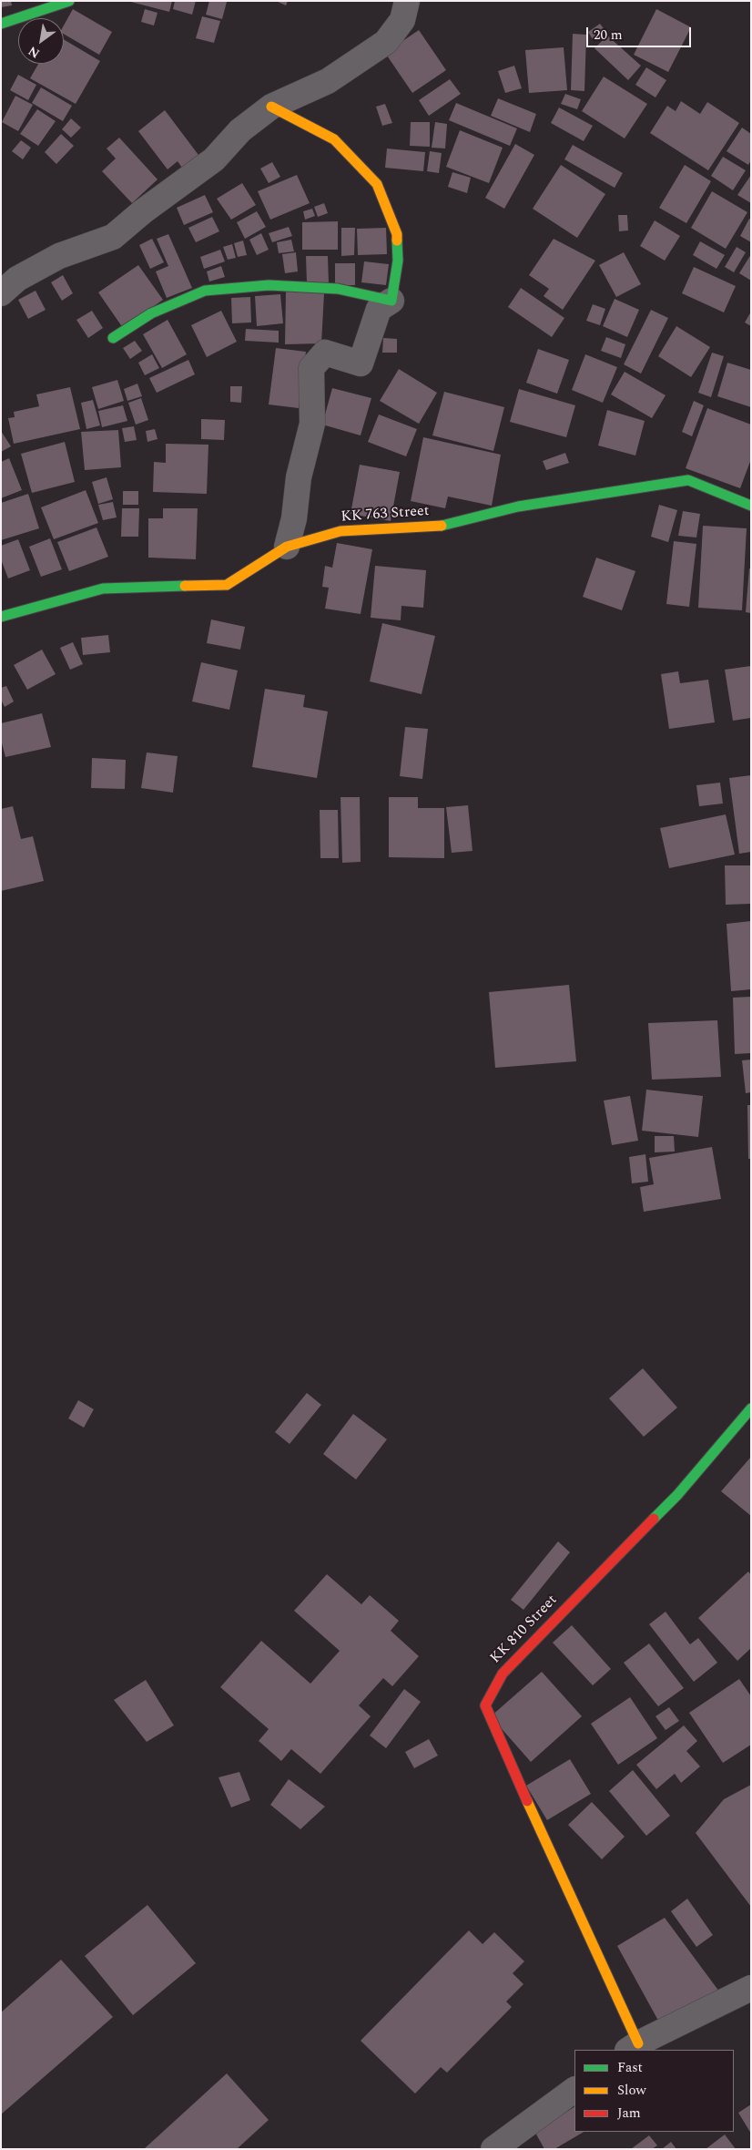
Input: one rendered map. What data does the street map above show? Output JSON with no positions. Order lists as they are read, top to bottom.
{
  "streets": {
    "street": ["KK 763 Street", "KK 810 Street"]
  },
  "legend": ["Fast", "Slow", "Jam"],
  "scale_bar": "20 m",
  "north": "bottom left"
}
